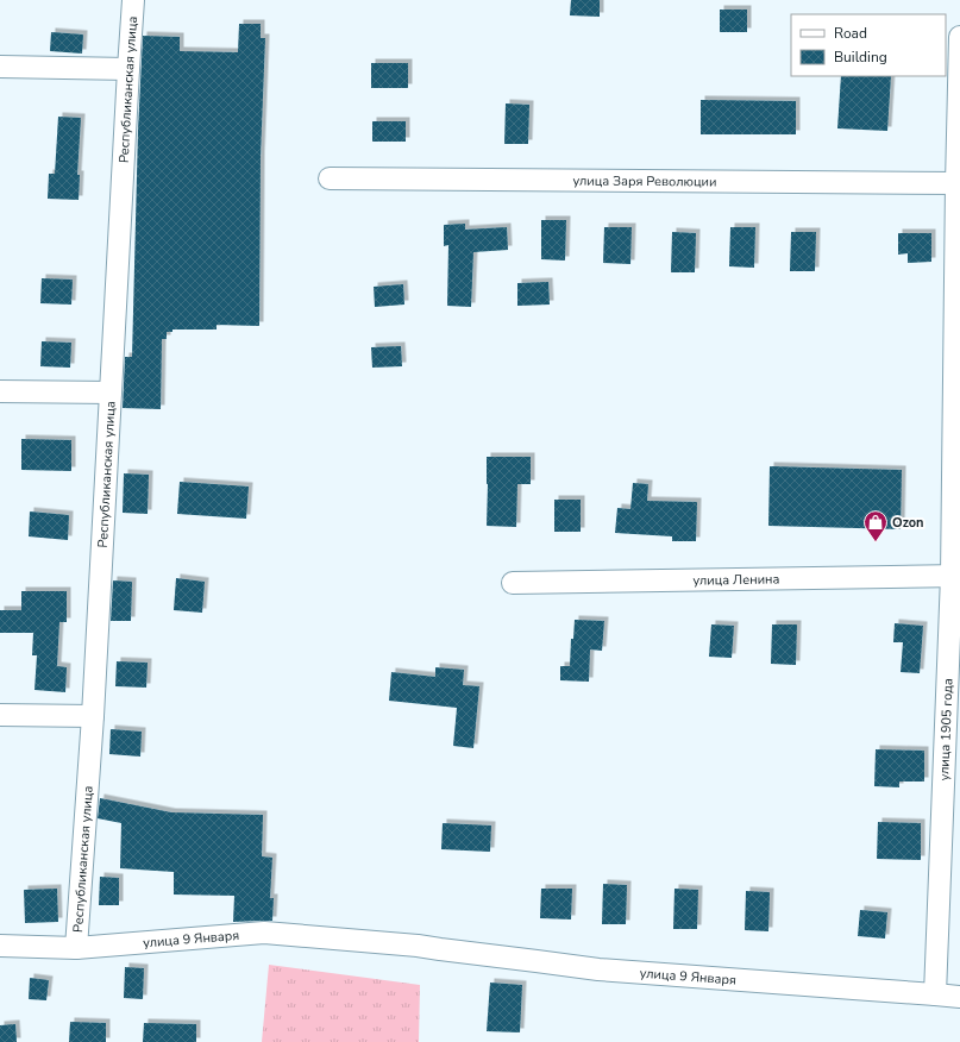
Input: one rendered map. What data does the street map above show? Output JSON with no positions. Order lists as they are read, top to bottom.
{
  "streets": {
    "street": [
      "Республиканская улица",
      "улица Заря Революции",
      "улица Ленина",
      "улица 1905 года",
      "улица 9 Января"
    ]
  },
  "crossings": [
    ["Республиканская улица", "улица 9 Января"],
    ["улица Заря Революции", "улица 1905 года"],
    ["улица Ленина", "улица 1905 года"],
    ["улица 1905 года", "улица 9 Января"]
  ],
  "places": {
    "shop": ["Ozon"]
  },
  "legend": ["Road", "Building"]
}
